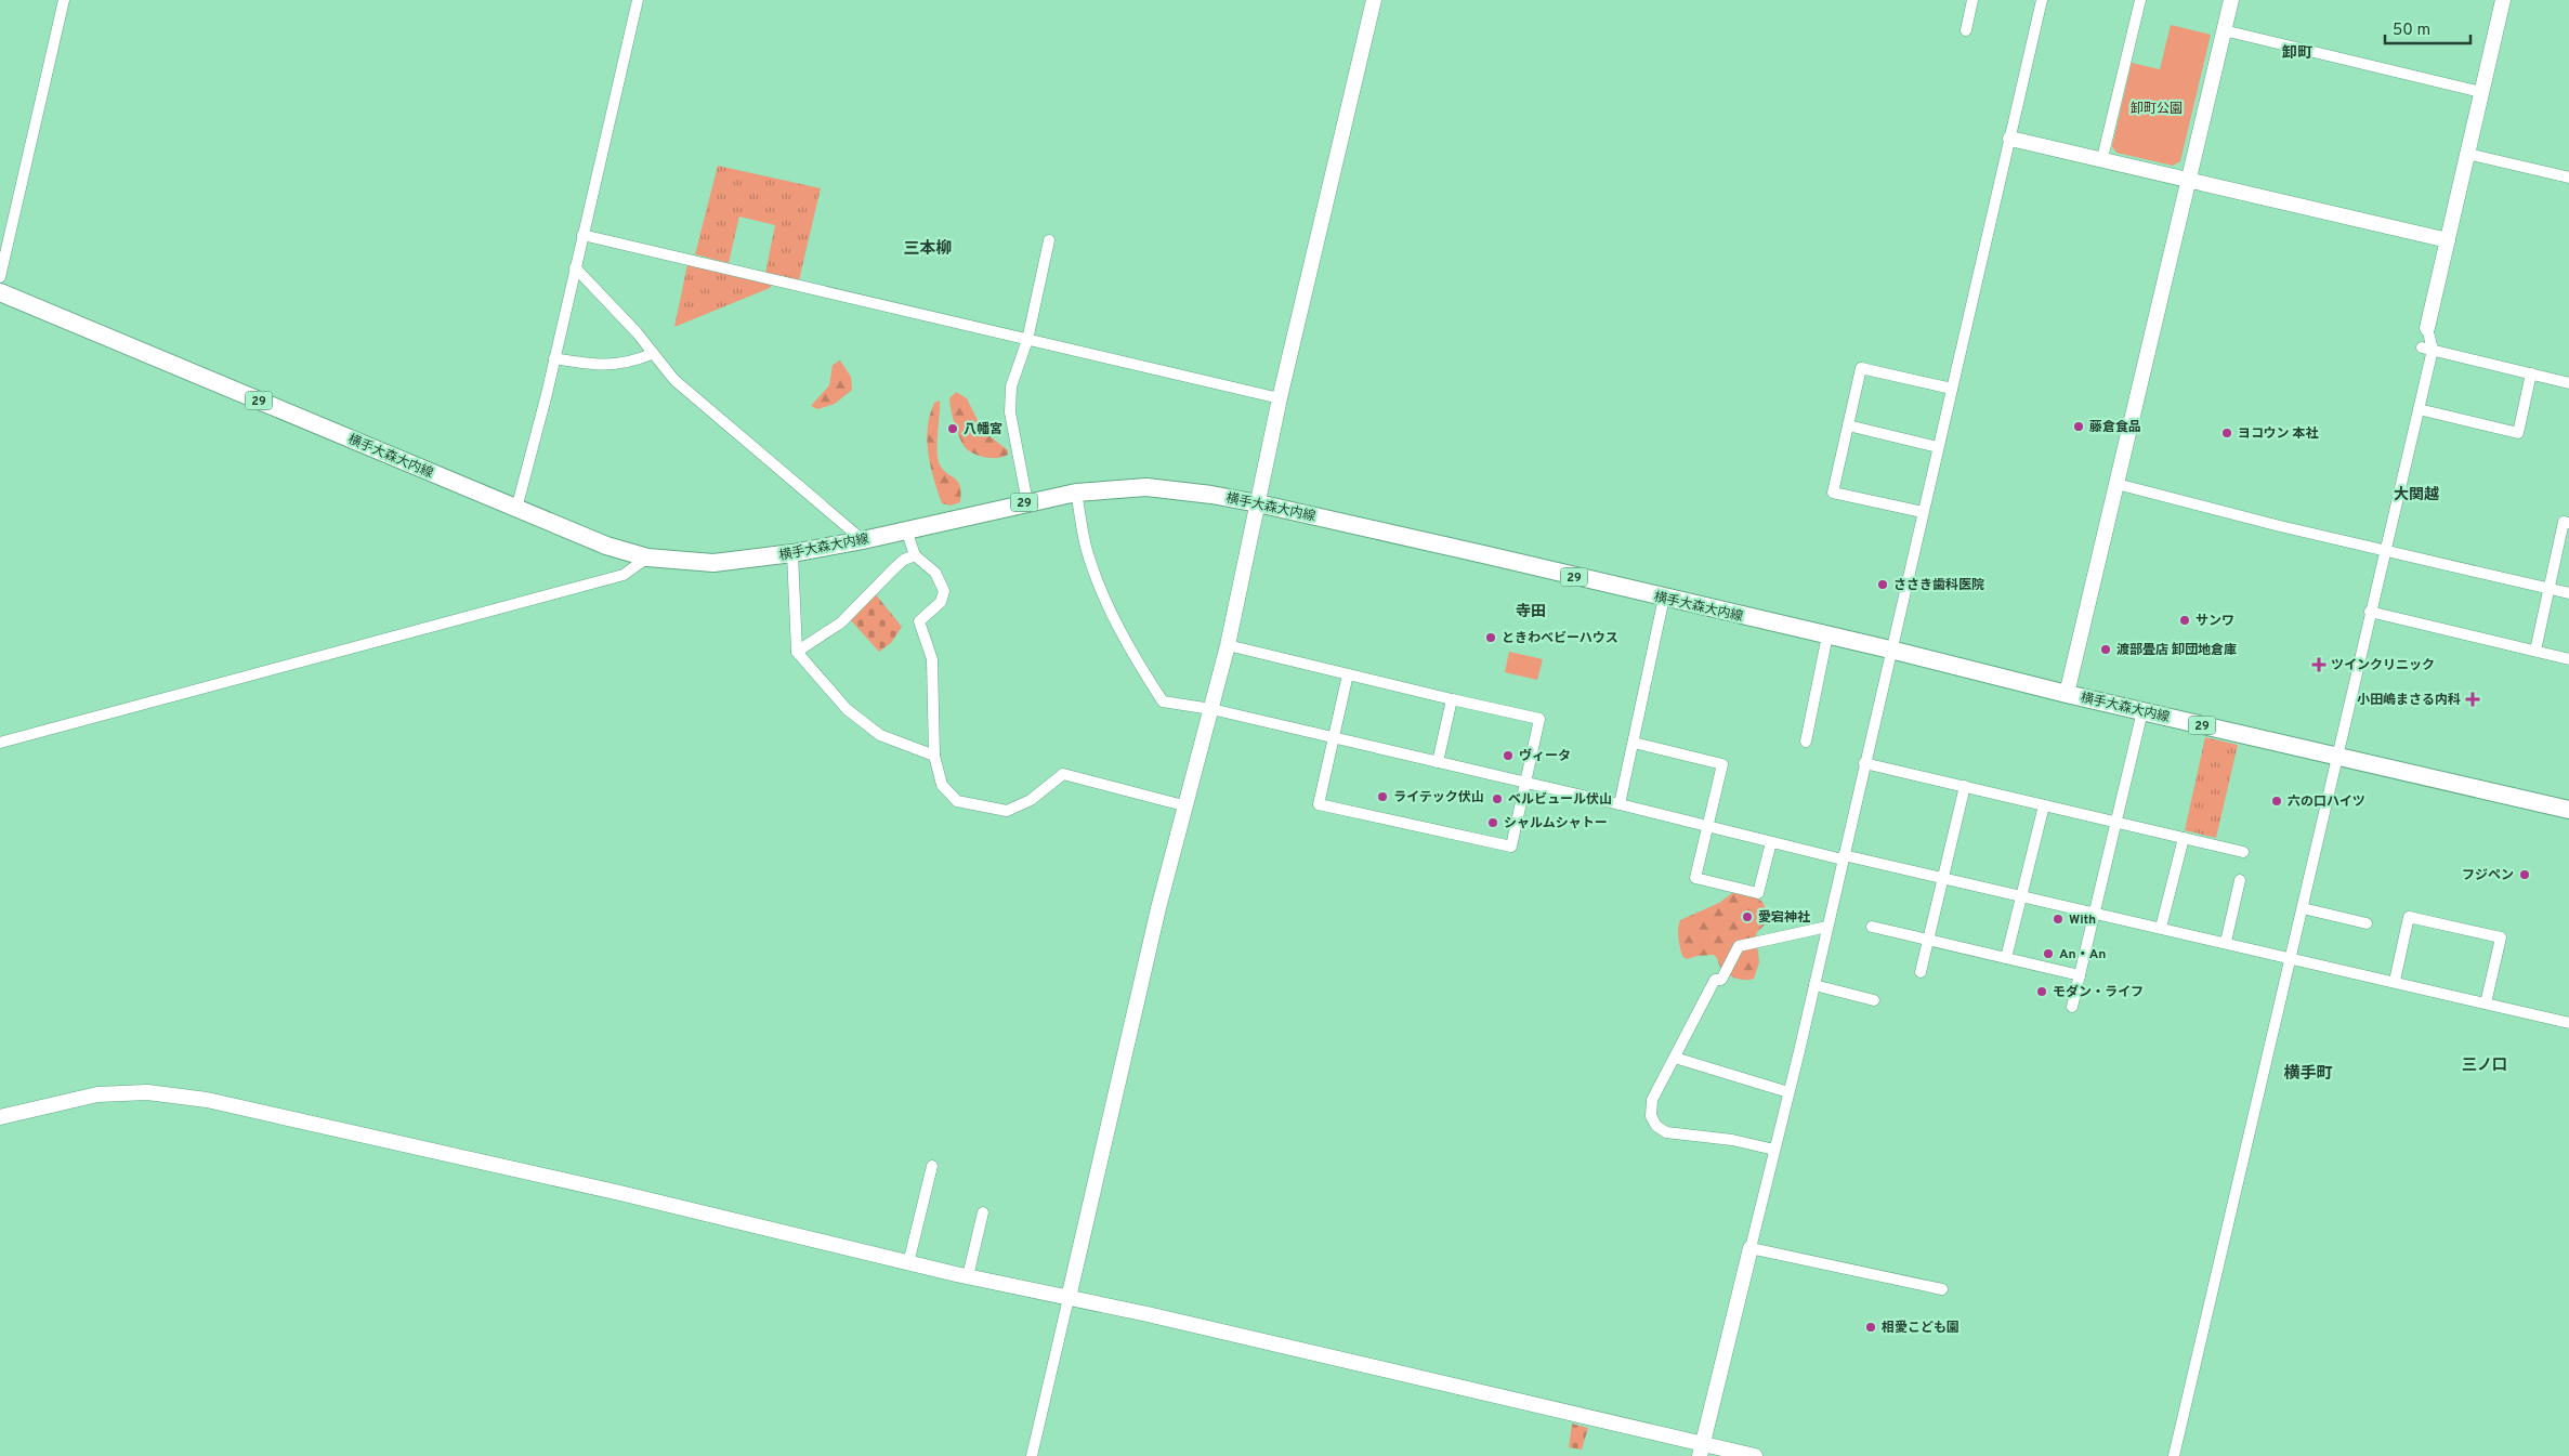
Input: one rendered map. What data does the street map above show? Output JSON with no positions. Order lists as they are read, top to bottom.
{
  "streets": {
    "main road": ["29", "横手大森大内線"]
  },
  "districts": [
    "卸町",
    "三本柳",
    "大関越",
    "寺田",
    "三ノ口",
    "横手町"
  ],
  "parks": ["卸町公園"],
  "places": {
    "other": [
      "藤倉食品",
      "八幡宮",
      "ヨコウン 本社",
      "ささき歯科医院",
      "サンワ",
      "ときわベビーハウス",
      "渡部畳店 卸団地倉庫",
      "ヴィータ",
      "ライテック伏山",
      "ベルビュール伏山",
      "六の口ハイツ",
      "シャルムシャトー",
      "フジペン",
      "愛宕神社",
      "With",
      "An・An",
      "モダン・ライフ",
      "相愛こども園"
    ],
    "health": ["ツインクリニック", "小田嶋まさる内科"]
  },
  "scale_bar": "50 m"
}
